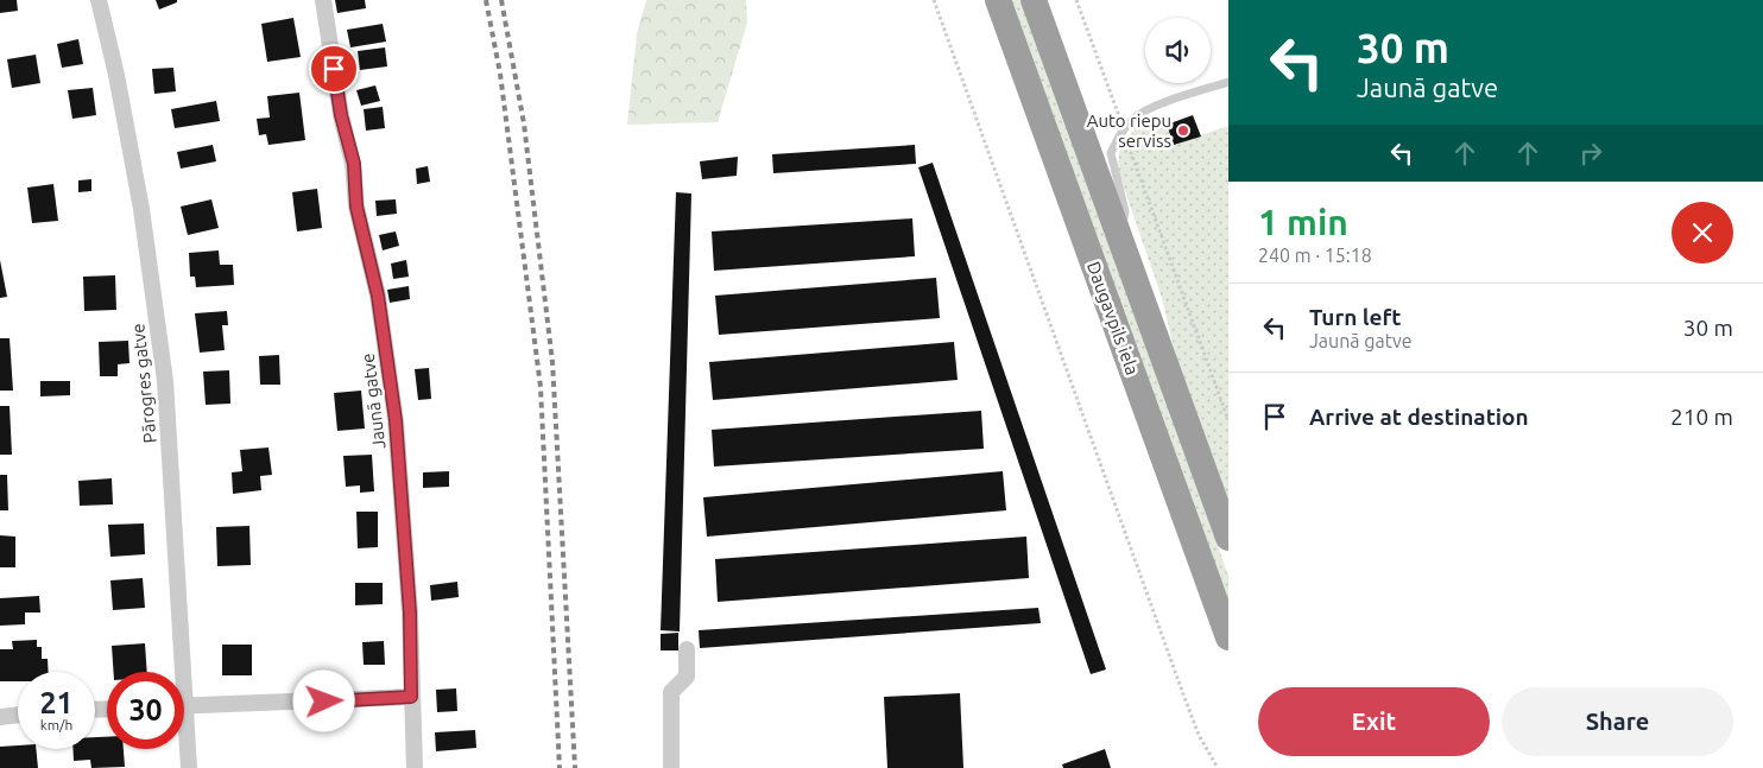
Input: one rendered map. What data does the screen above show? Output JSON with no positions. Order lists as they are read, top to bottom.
{
  "streets": {
    "highway": ["Daugavpils iela"],
    "street": ["Pārogres gatve", "Jaunā gatve"]
  },
  "places": ["Auto riepu serviss"],
  "page": {
    "turn": ["30 m", "Jaunā gatve"],
    "heading": ["1 min", "240 m · 15:18"],
    "list": [
      {
        "name": "Turn left",
        "note": "Jaunā gatve",
        "value": "30 m"
      },
      {
        "name": "Arrive at destination",
        "value": "210 m"
      }
    ],
    "speed": "21 km/h",
    "limit": "30",
    "buttons": ["Exit", "Share"]
  }
}
